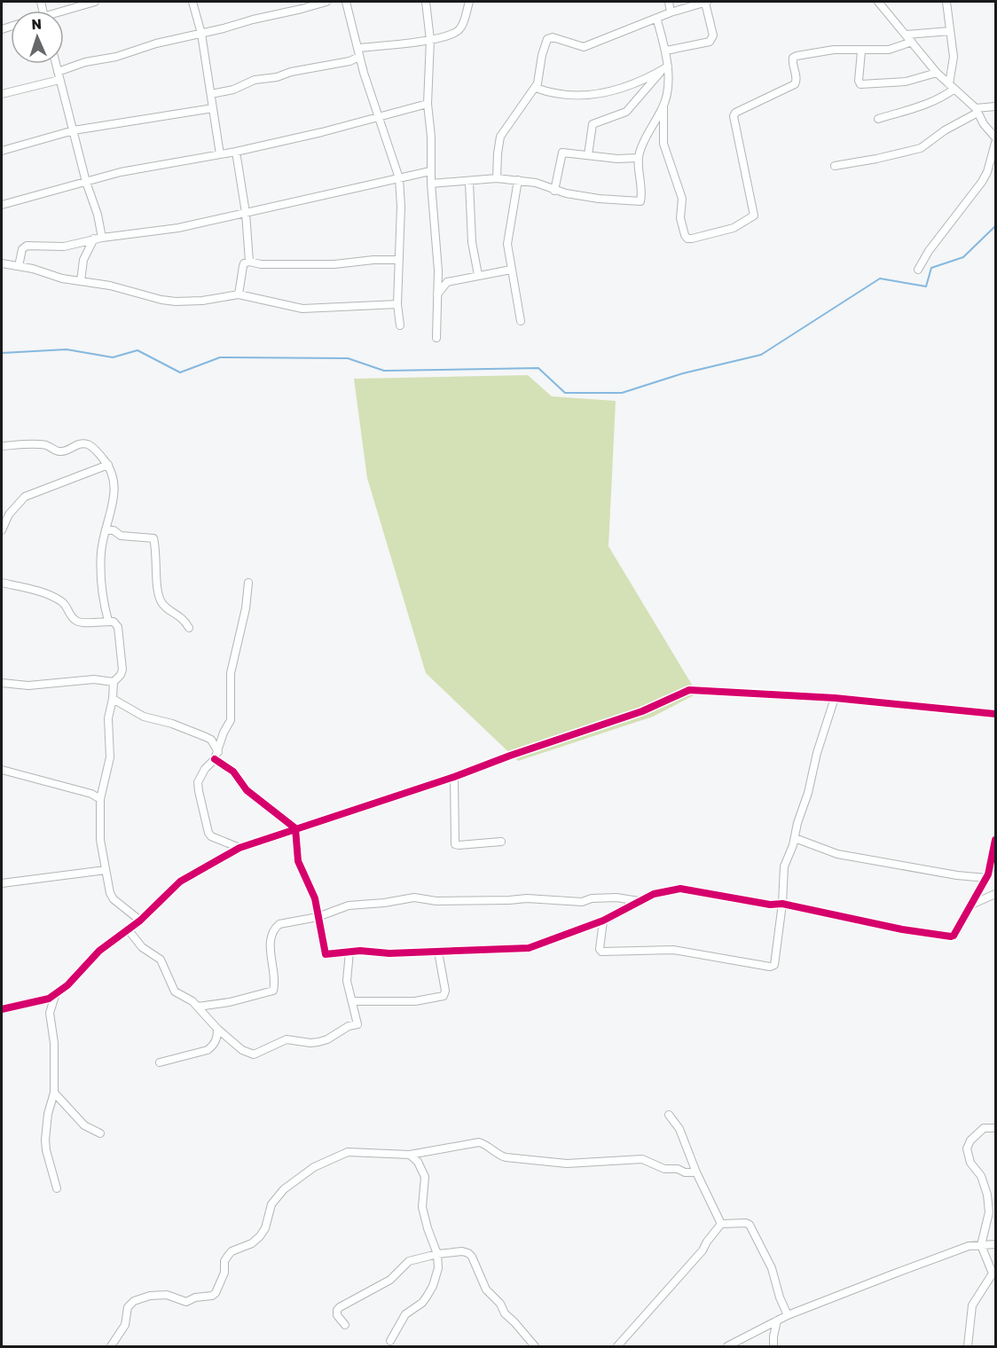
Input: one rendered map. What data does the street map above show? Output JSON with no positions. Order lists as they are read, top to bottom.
{
  "north": "top"
}
